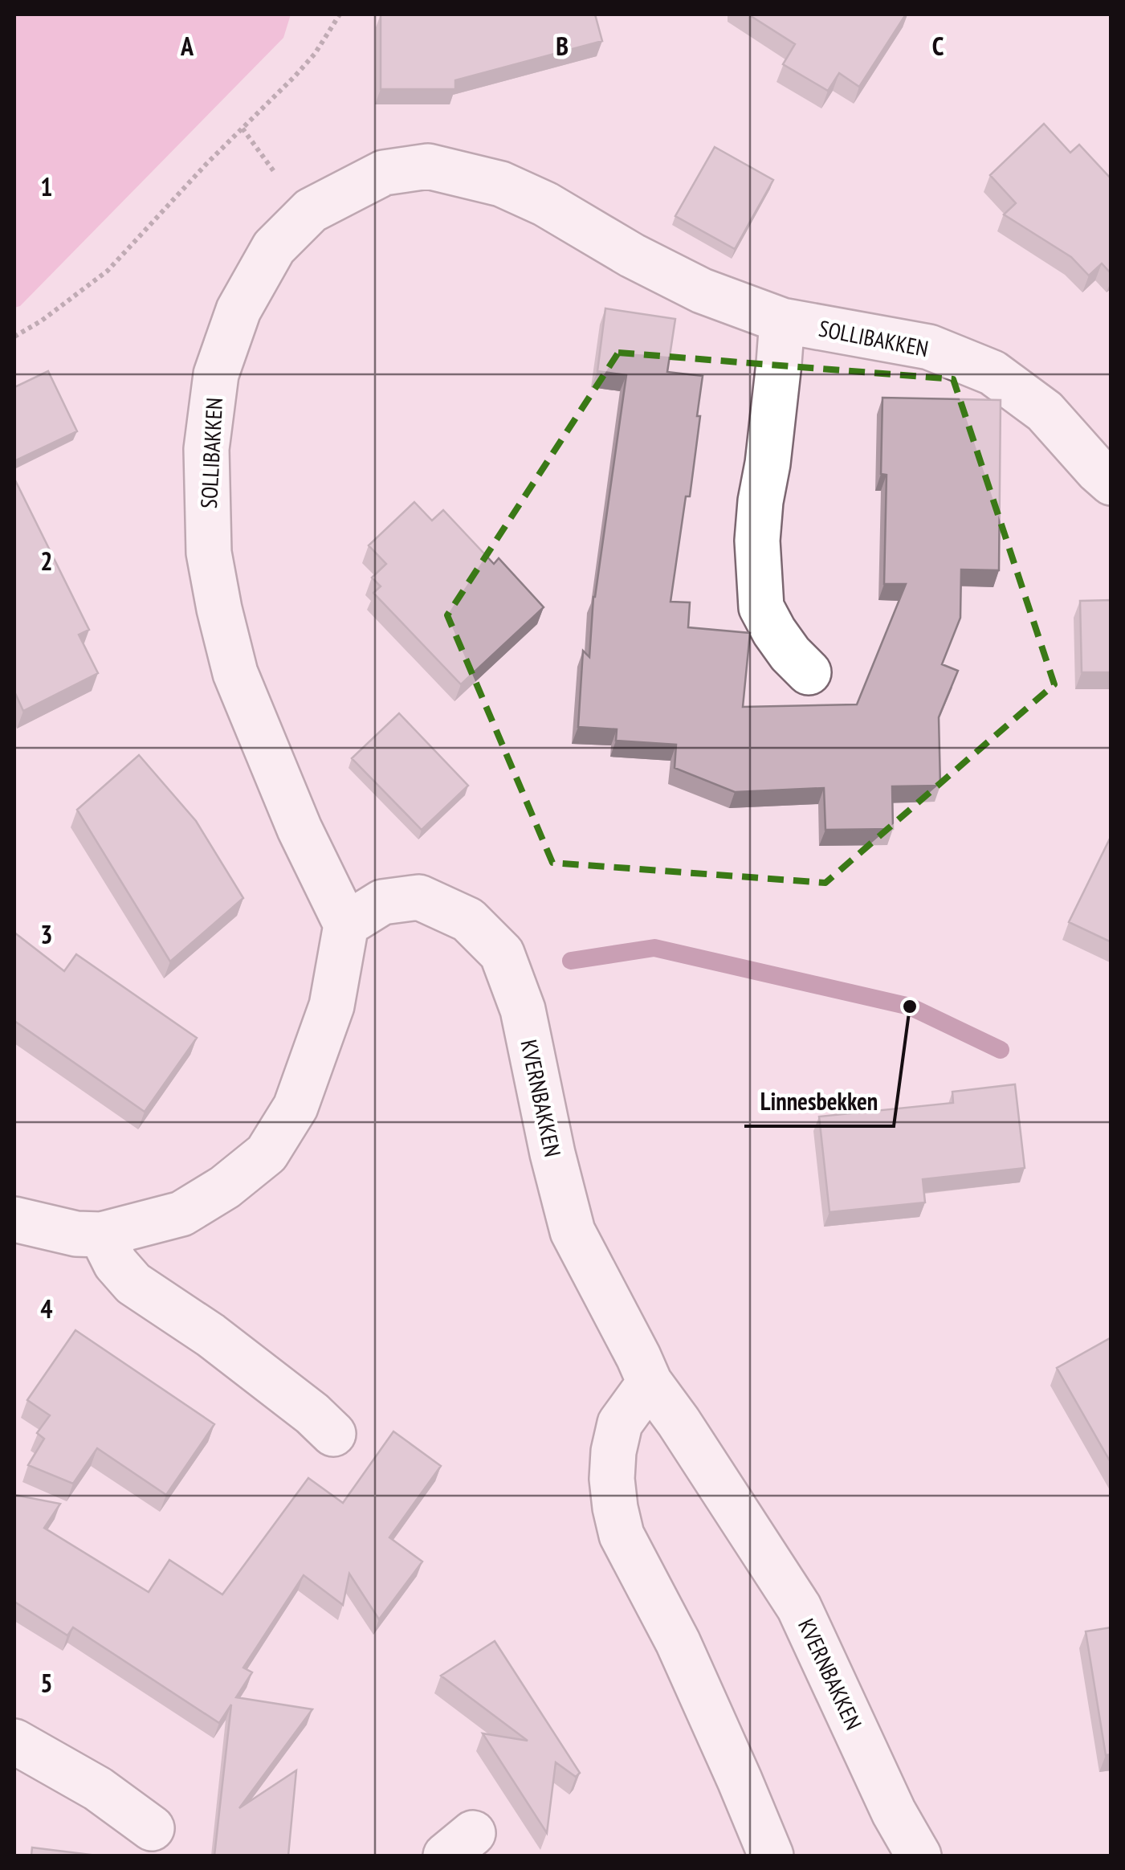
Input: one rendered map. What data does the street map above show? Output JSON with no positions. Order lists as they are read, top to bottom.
{
  "streets": {
    "street": ["SOLLIBAKKEN", "KVERNBAKKEN"]
  },
  "crossings": [
    ["SOLLIBAKKEN", "KVERNBAKKEN"]
  ],
  "places": ["Linnesbekken"],
  "grid": {
    "columns": ["A", "B", "C"],
    "rows": [
      "1",
      "2",
      "3",
      "4",
      "5"
    ]
  }
}
